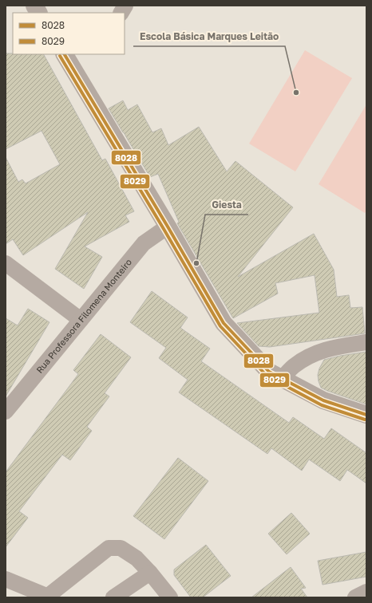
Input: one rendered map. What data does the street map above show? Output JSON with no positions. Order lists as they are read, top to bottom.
{
  "streets": {
    "street": ["Rua Professora Filomena Monteiro"]
  },
  "places": ["Escola Básica Marques Leitão", "Giesta"],
  "lines": ["transit line 8028", "transit line 8029"],
  "legend": ["8028", "8029"]
}
